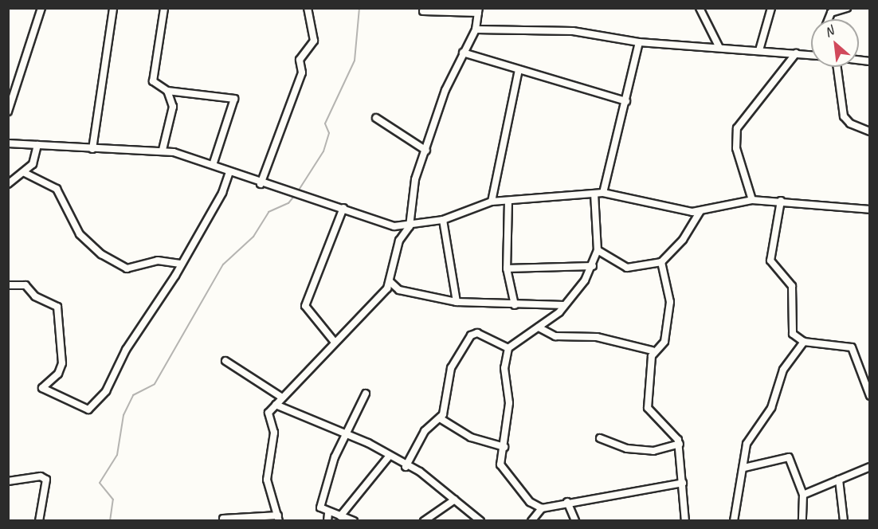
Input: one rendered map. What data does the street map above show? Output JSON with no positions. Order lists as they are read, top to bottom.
{
  "north": "top left"
}
